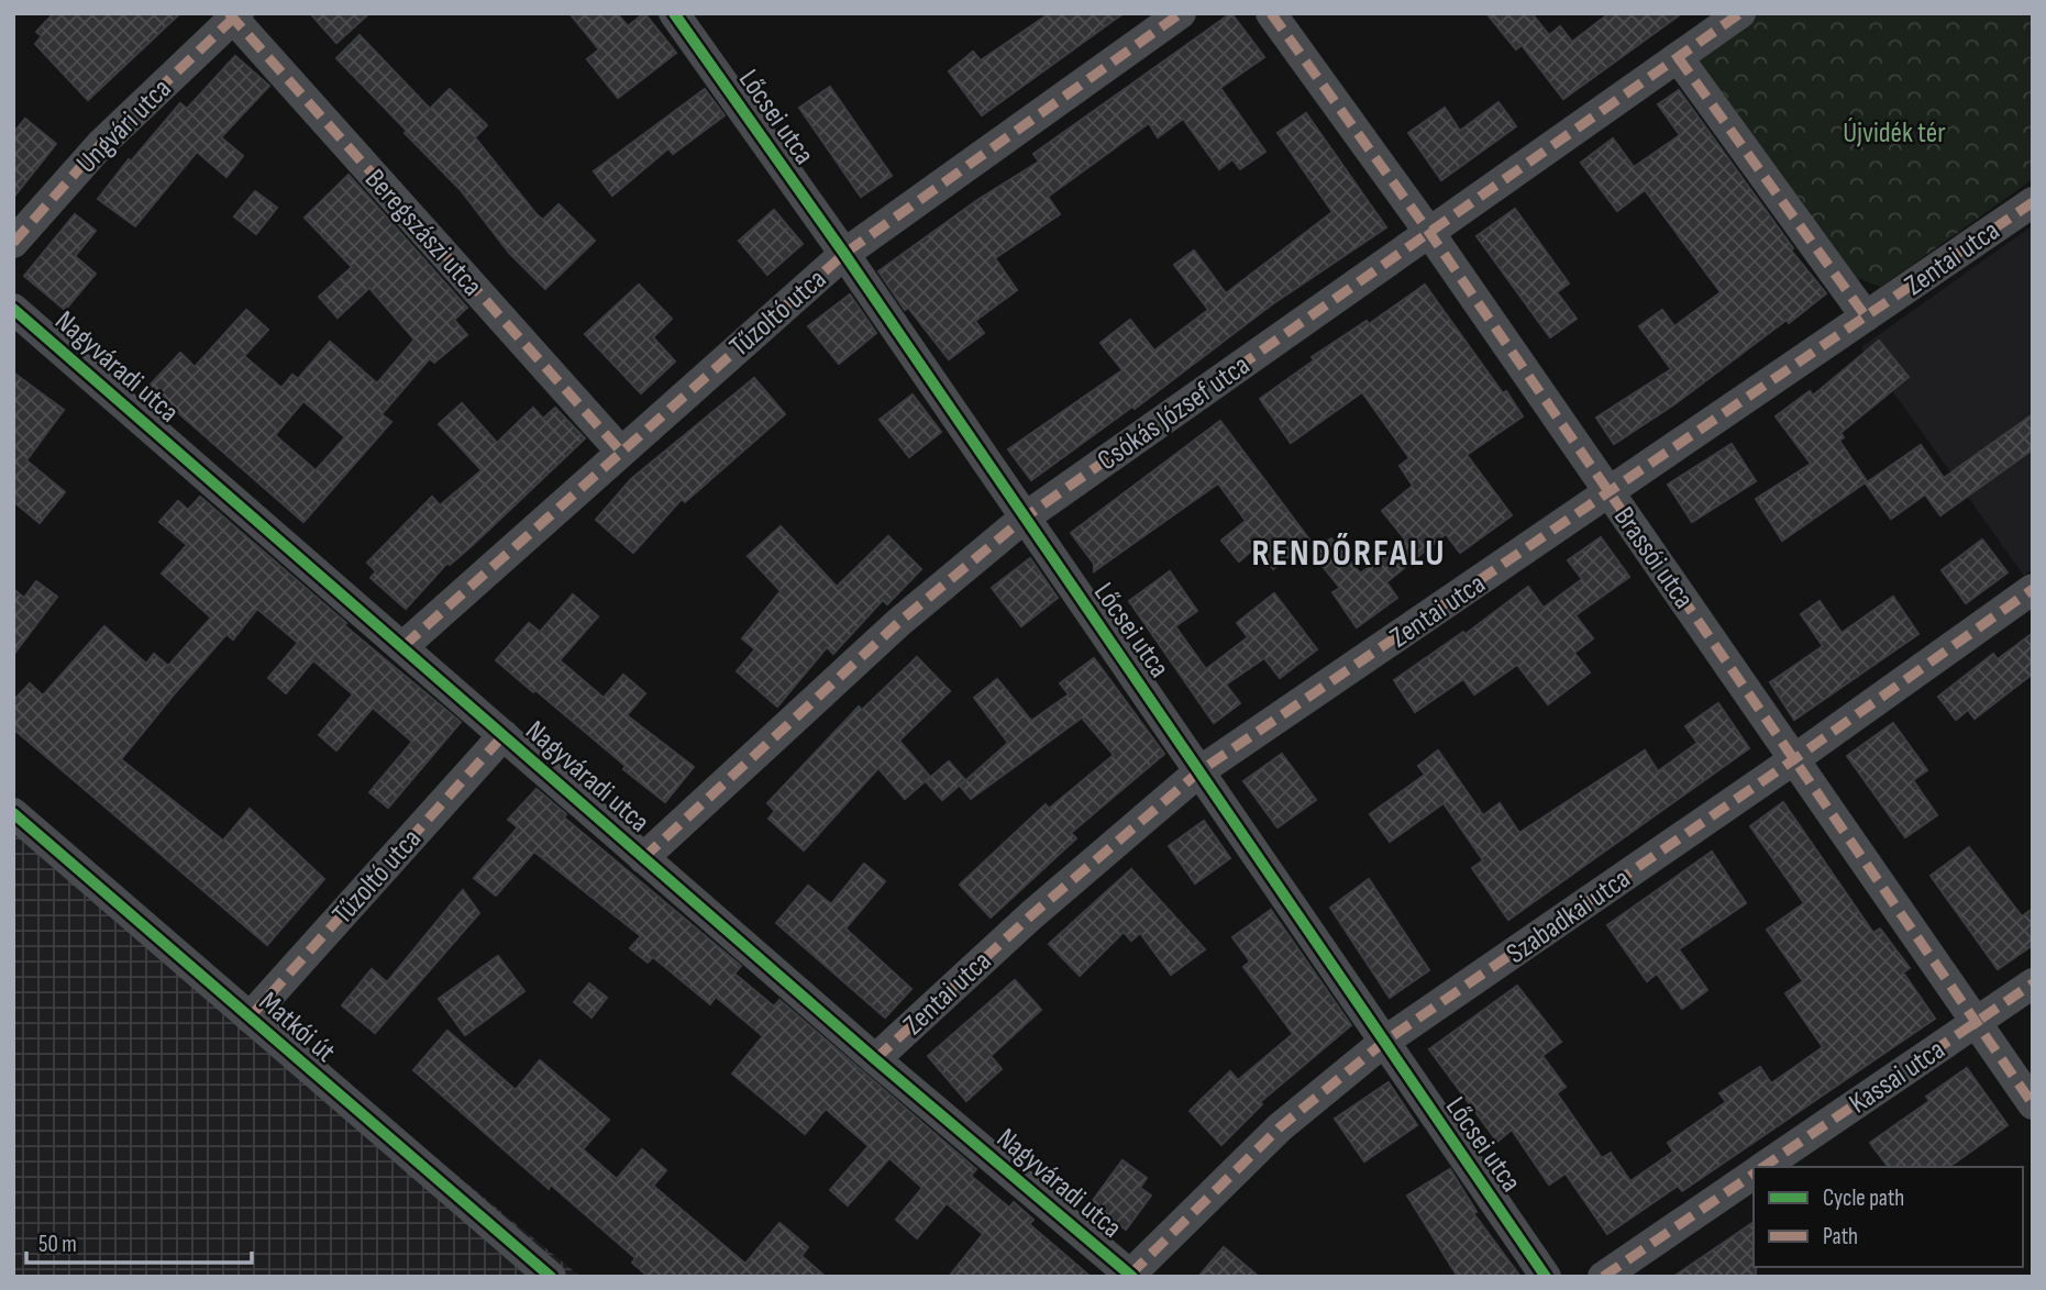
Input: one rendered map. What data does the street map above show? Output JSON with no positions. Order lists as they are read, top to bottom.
{
  "streets": {
    "street": [
      "Lőcsei utca",
      "Ungvári utca",
      "Beregszászi utca",
      "Zentai utca",
      "Tűzoltó utca",
      "Nagyváradi utca",
      "Csókás József utca",
      "Brassói utca",
      "Szabadkai utca",
      "Matkói út",
      "Kassai utca"
    ]
  },
  "crossings": [
    ["Lőcsei utca", "Zentai utca"],
    ["Lőcsei utca", "Tűzoltó utca"],
    ["Lőcsei utca", "Csókás József utca"],
    ["Lőcsei utca", "Szabadkai utca"],
    ["Ungvári utca", "Beregszászi utca"],
    ["Beregszászi utca", "Tűzoltó utca"],
    ["Zentai utca", "Nagyváradi utca"],
    ["Zentai utca", "Brassói utca"],
    ["Tűzoltó utca", "Nagyváradi utca"],
    ["Tűzoltó utca", "Matkói út"],
    ["Nagyváradi utca", "Csókás József utca"],
    ["Nagyváradi utca", "Szabadkai utca"],
    ["Csókás József utca", "Brassói utca"],
    ["Brassói utca", "Szabadkai utca"],
    ["Brassói utca", "Kassai utca"]
  ],
  "districts": ["RENDŐRFALU"],
  "parks": ["Újvidék tér"],
  "legend": ["Cycle path", "Path"],
  "scale_bar": "50 m"
}
